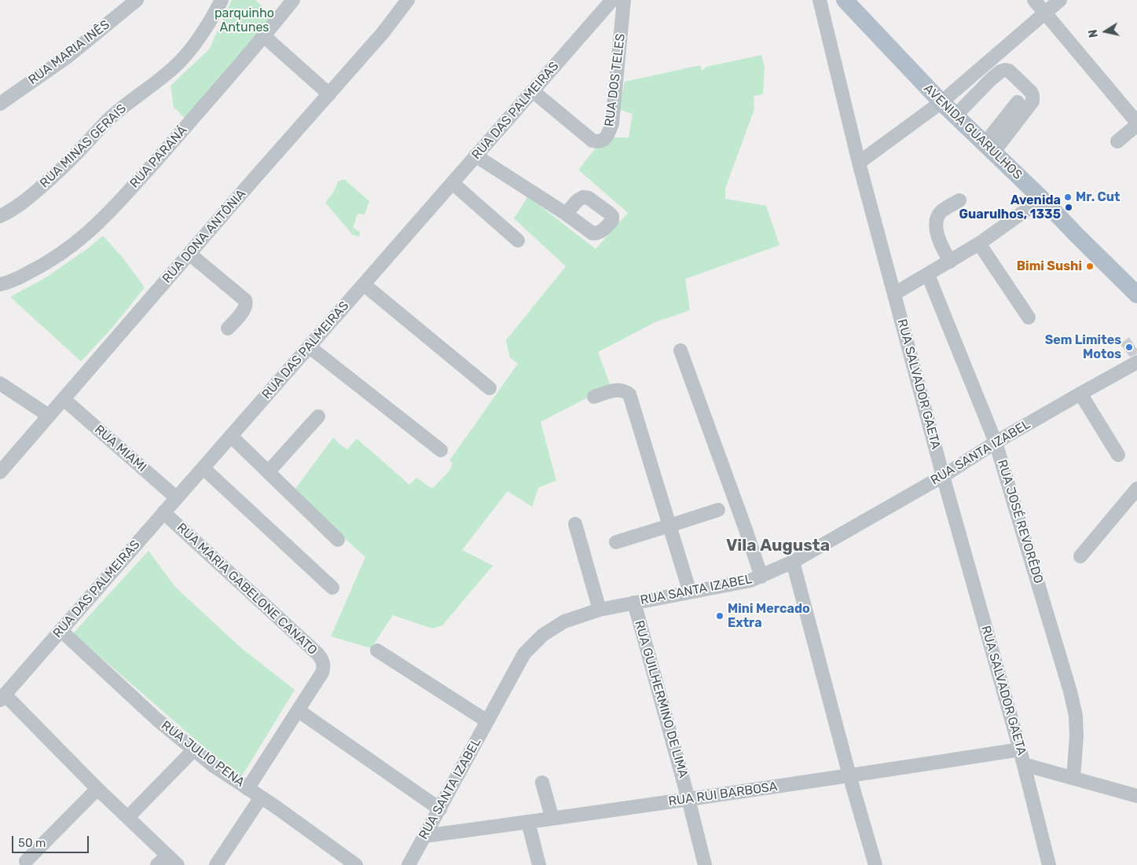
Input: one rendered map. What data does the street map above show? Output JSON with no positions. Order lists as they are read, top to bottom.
{
  "streets": {
    "main road": ["AVENIDA GUARULHOS"],
    "street": [
      "RUA MARIA INÊS",
      "RUA DOS TELES",
      "RUA DAS PALMEIRAS",
      "RUA MINAS GERAIS",
      "RUA PARANÁ",
      "RUA DONA ANTÔNIA",
      "RUA SALVADOR GAETA",
      "RUA MIAMI",
      "RUA SANTA IZABEL",
      "RUA JOSÉ REVORÊDO",
      "RUA MARIA GABELONE CANATO",
      "RUA GUILHERMINO DE LIMA",
      "RUA JULIO PENA",
      "RUA RUI BARBOSA"
    ]
  },
  "crossings": [
    ["RUA DOS TELES", "RUA DAS PALMEIRAS"],
    ["RUA DAS PALMEIRAS", "RUA MIAMI"],
    ["RUA DAS PALMEIRAS", "RUA MARIA GABELONE CANATO"],
    ["RUA DAS PALMEIRAS", "RUA JULIO PENA"],
    ["RUA DONA ANTÔNIA", "RUA MIAMI"],
    ["RUA SALVADOR GAETA", "RUA SANTA IZABEL"],
    ["RUA SALVADOR GAETA", "RUA RUI BARBOSA"],
    ["RUA SANTA IZABEL", "RUA JOSÉ REVORÊDO"],
    ["RUA SANTA IZABEL", "RUA GUILHERMINO DE LIMA"],
    ["RUA SANTA IZABEL", "RUA RUI BARBOSA"],
    ["RUA MARIA GABELONE CANATO", "RUA JULIO PENA"],
    ["RUA GUILHERMINO DE LIMA", "RUA RUI BARBOSA"]
  ],
  "districts": ["Vila Augusta"],
  "parks": ["parquinho Antunes"],
  "places": [
    "Mr. Cut",
    "Avenida Guarulhos, 1335",
    "Bimi Sushi",
    "Sem Limites Motos",
    "Mini Mercado Extra"
  ],
  "scale_bar": "50 m",
  "north": "left"
}
